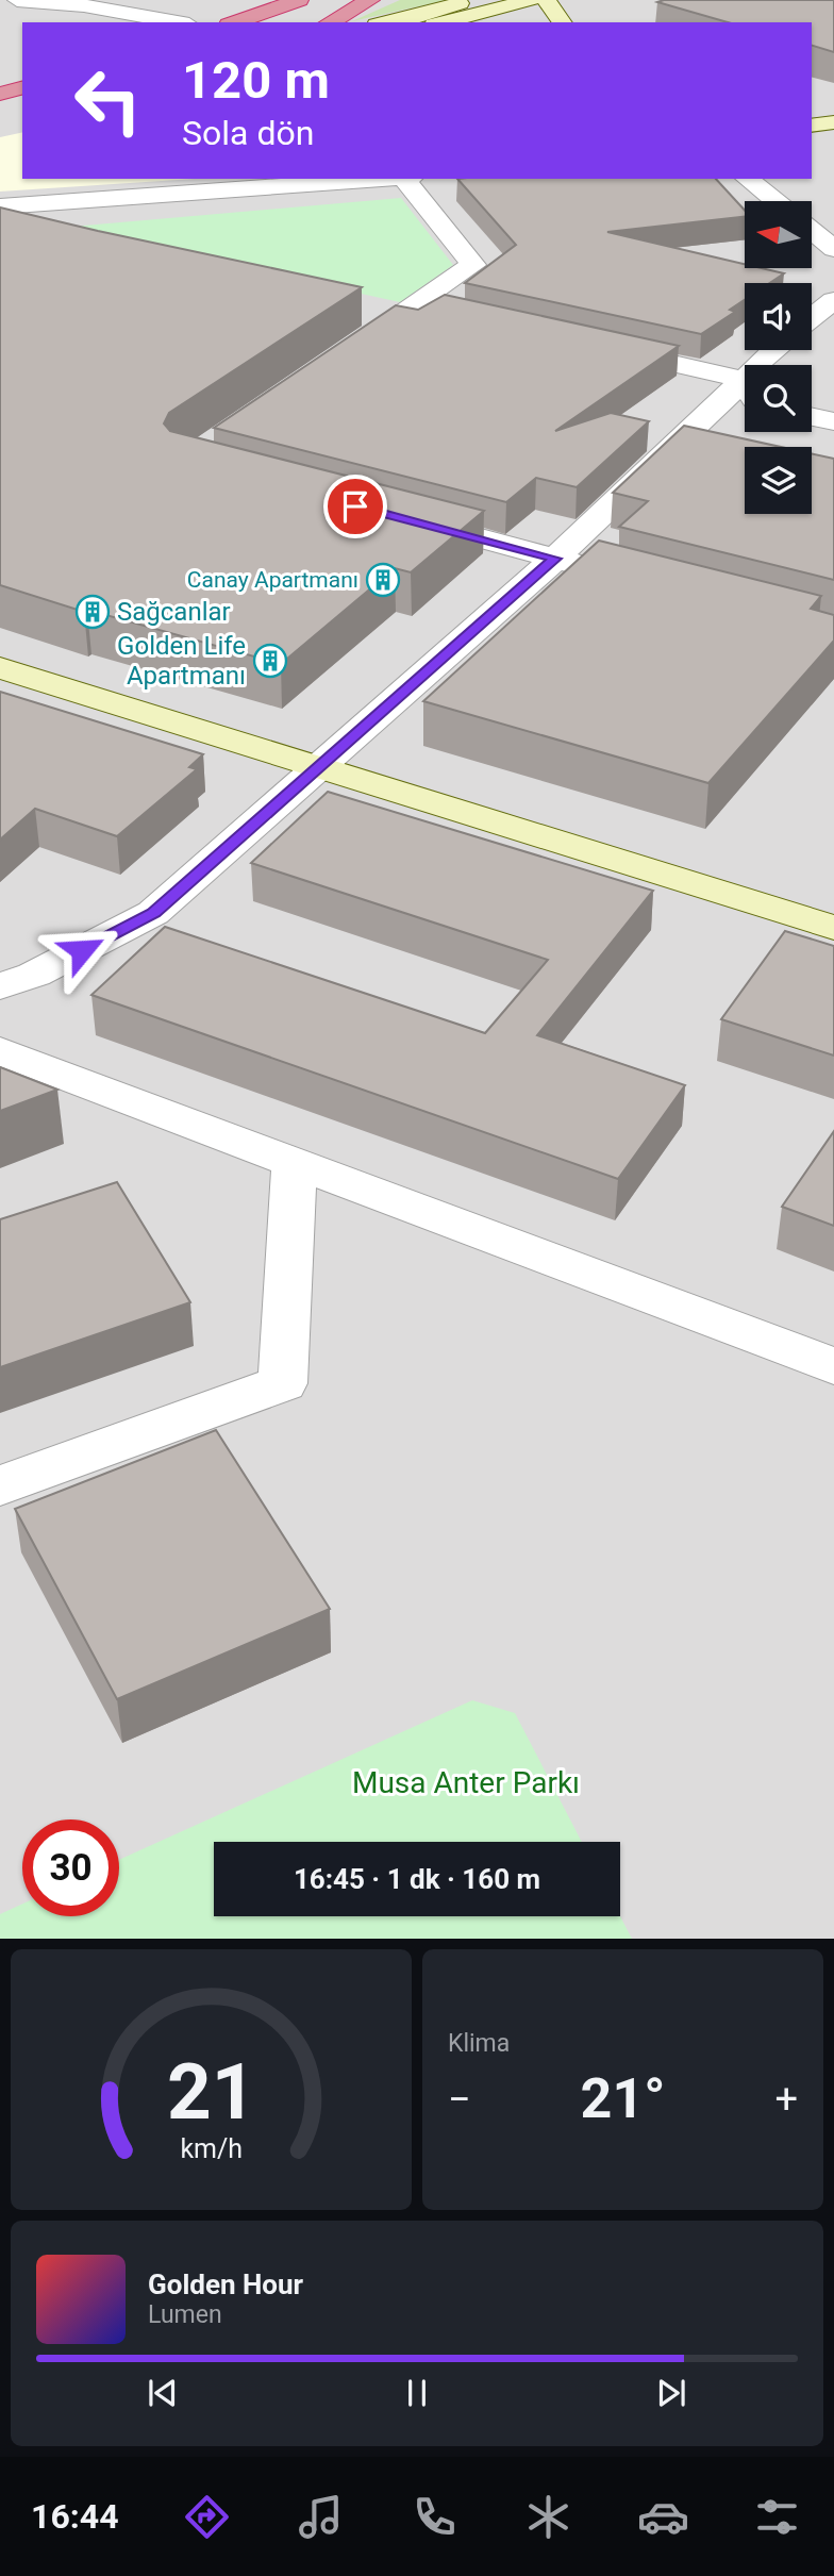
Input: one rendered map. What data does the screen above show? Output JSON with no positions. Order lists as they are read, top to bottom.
{
  "parks": ["Musa Anter Parkı"],
  "places": {
    "building": ["Canay Apartmanı", "Sağcanlar", "Golden Life Apartmanı"]
  },
  "north": "left",
  "page": {
    "turn": ["120 m", "Sola dön"],
    "limit": "30",
    "trip": "16:45 · 1 dk · 160 m",
    "tile": "Klima",
    "heat": ["−", "21°", "+"],
    "song": ["Golden Hour", "Lumen"],
    "tabs": "16:44",
    "gauge": ["21", "km/h"]
  }
}
